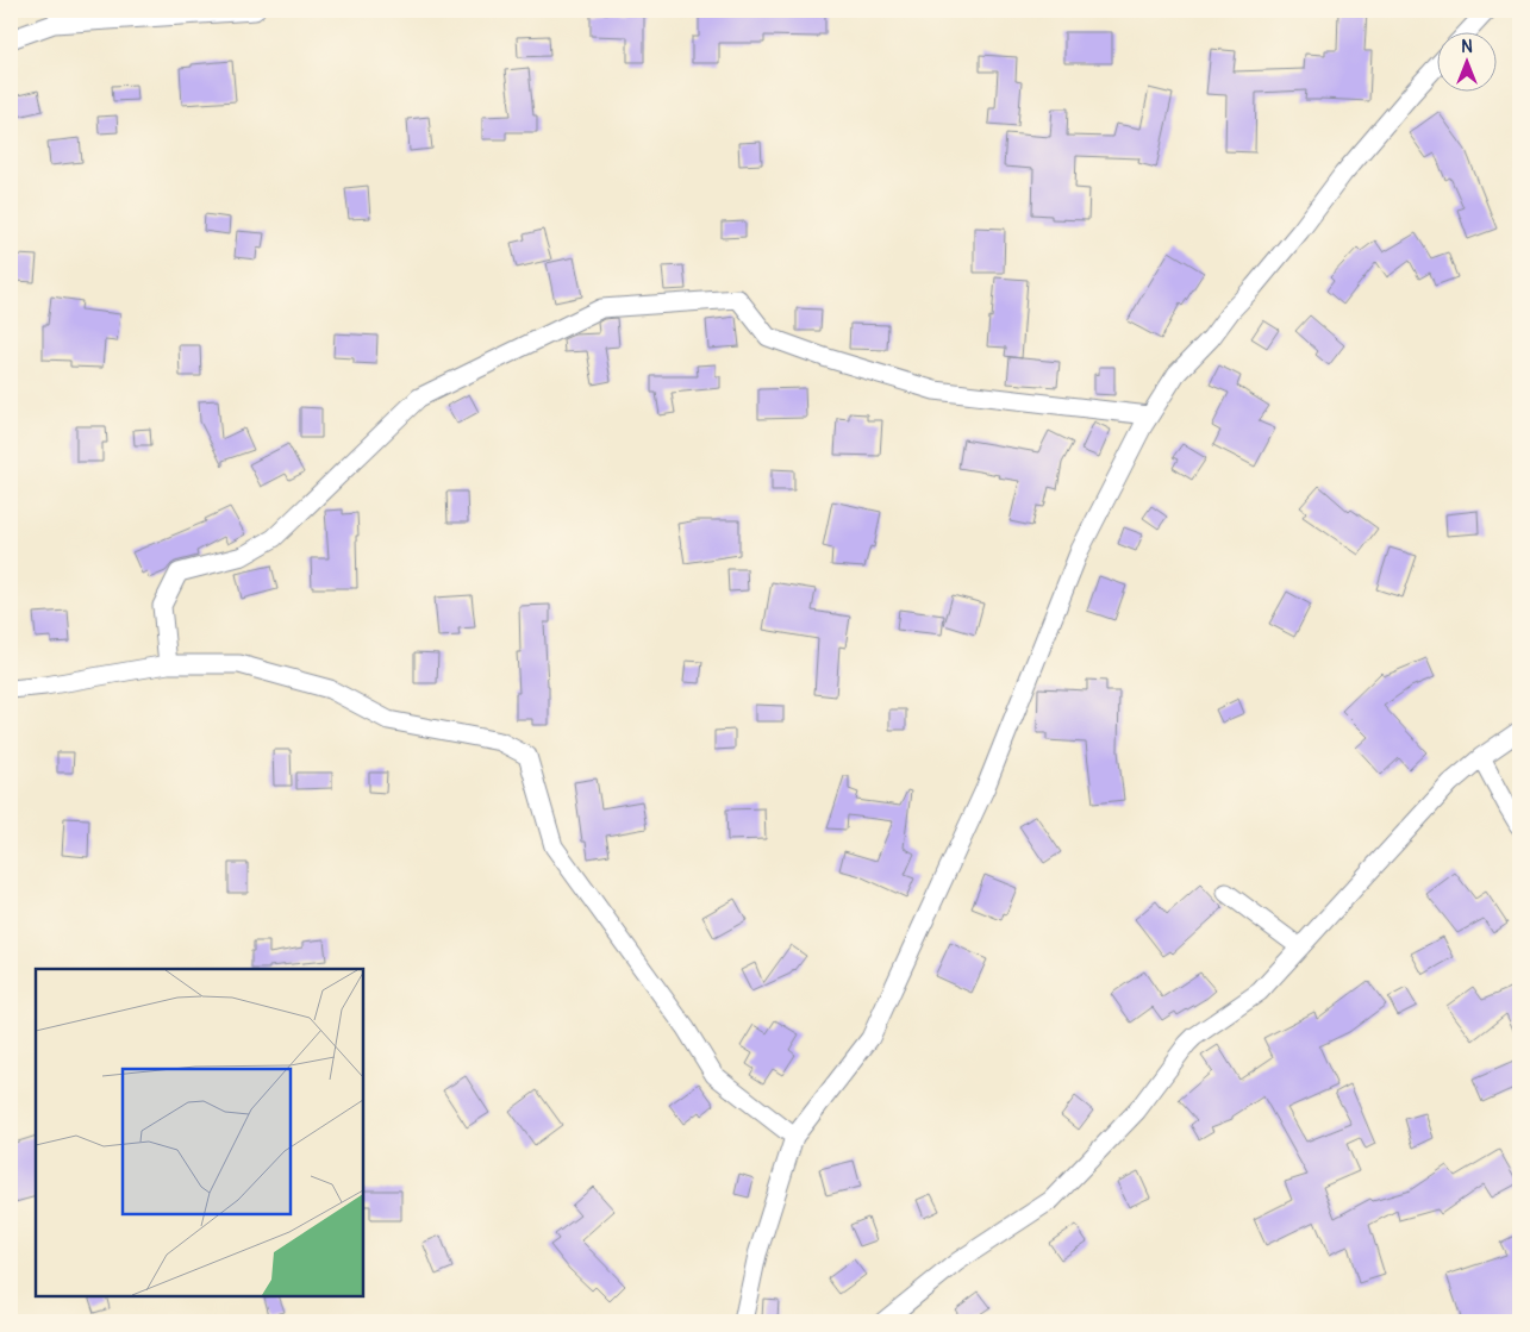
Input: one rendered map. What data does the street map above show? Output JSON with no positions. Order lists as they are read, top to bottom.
{
  "north": "top"
}
